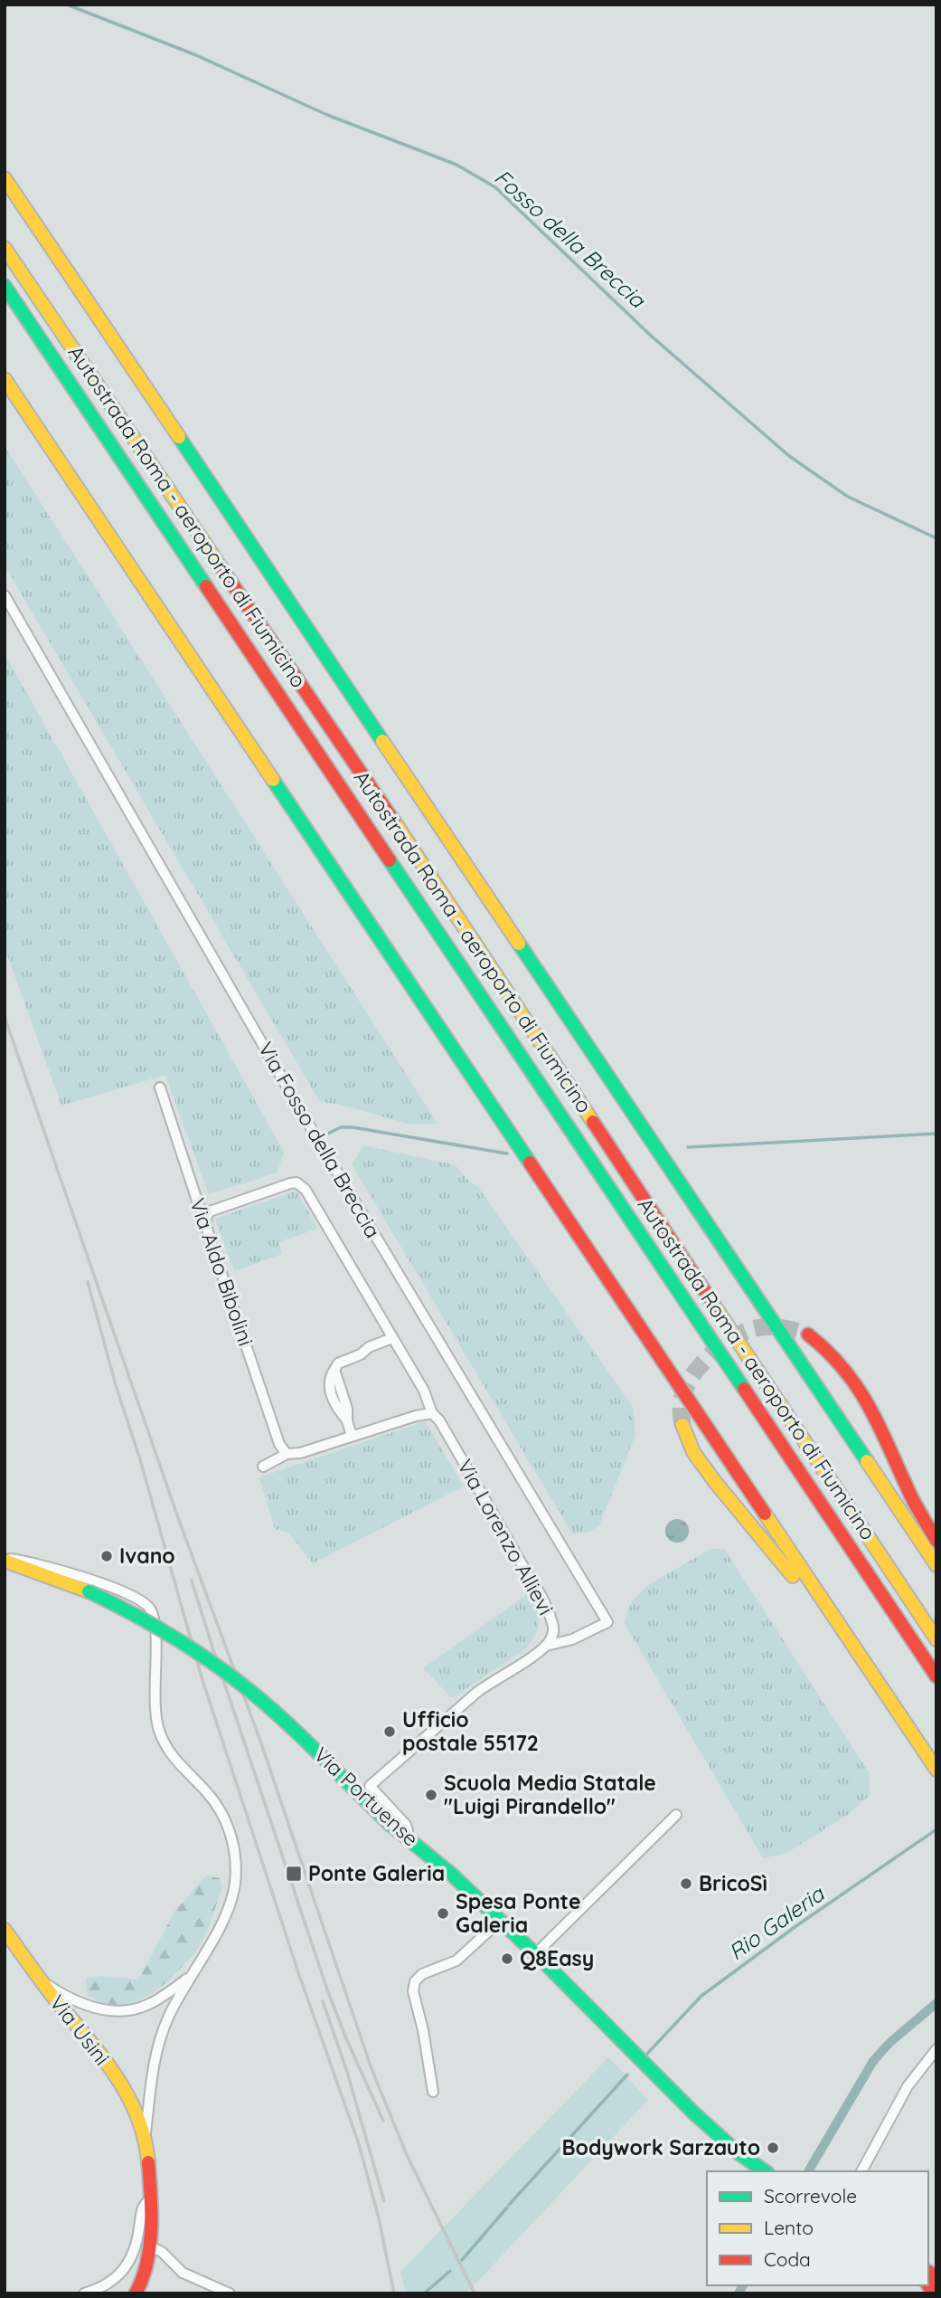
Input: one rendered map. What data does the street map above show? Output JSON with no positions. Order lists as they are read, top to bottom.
{
  "streets": {
    "main road": ["Autostrada Roma - aeroporto di Fiumicino", "Via Portuense", "Via Usini"],
    "street": ["Via Fosso della Breccia", "Via Aldo Bibolini", "Via Lorenzo Allievi"]
  },
  "crossings": [
    ["Via Fosso della Breccia", "Via Lorenzo Allievi"],
    ["Via Aldo Bibolini", "Via Lorenzo Allievi"],
    ["Via Lorenzo Allievi", "Via Portuense"]
  ],
  "water": ["Fosso della Breccia", "Rio Galeria"],
  "places": {
    "other": [
      "Ivano",
      "Ufficio postale 55172",
      "Scuola Media Statale \"Luigi Pirandello\"",
      "BricoSì",
      "Spesa Ponte Galeria",
      "Q8Easy",
      "Bodywork Sarzauto"
    ],
    "transit": ["Ponte Galeria"]
  },
  "legend": ["Scorrevole", "Lento", "Coda"]
}
